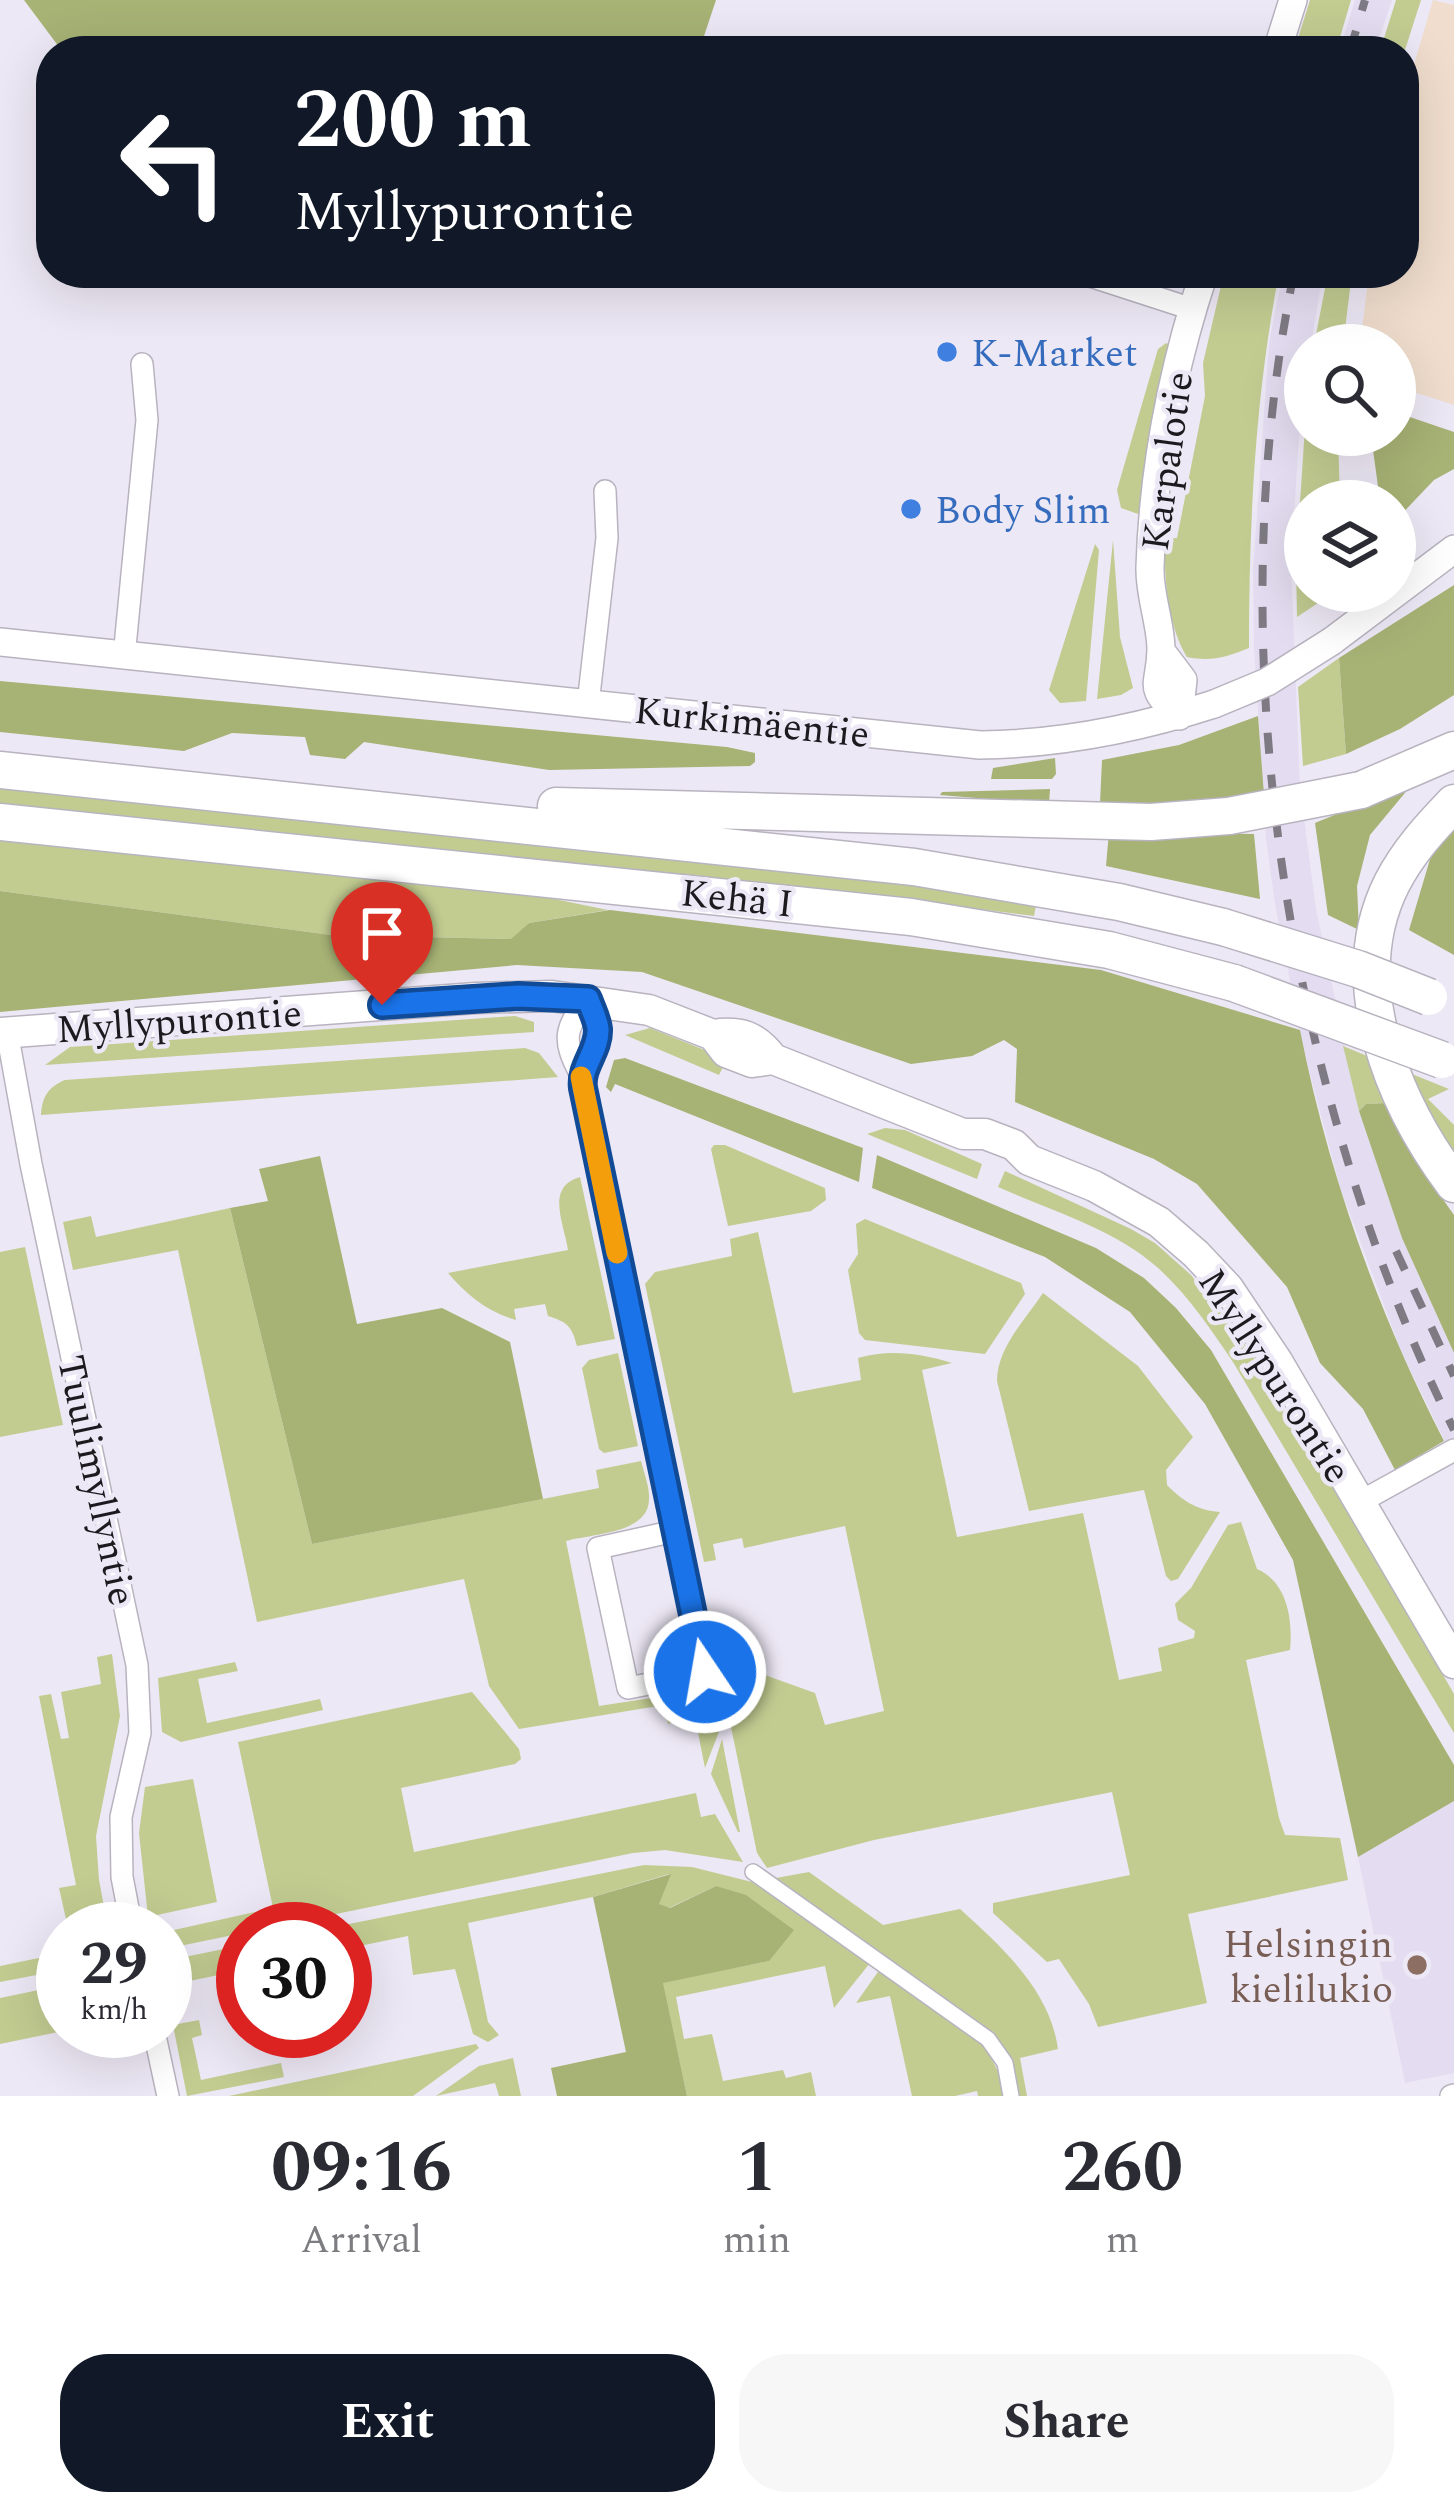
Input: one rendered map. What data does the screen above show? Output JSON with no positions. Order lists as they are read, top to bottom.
{
  "streets": {
    "highway": ["Kehä I"],
    "main road": ["Myllypurontie"],
    "street": ["Karpalotie", "Kurkimäentie", "Tuulimyllyntie"]
  },
  "crossings": [
    ["Karpalotie", "Kurkimäentie"],
    ["Myllypurontie", "Tuulimyllyntie"]
  ],
  "places": ["K-Market", "Body Slim", "Helsingin kielilukio"],
  "page": {
    "turn": ["200 m", "Myllypurontie"],
    "speed": "29 km/h",
    "limit": "30",
    "eta": [
      "09:16",
      "Arrival",
      "1",
      "min",
      "260",
      "m"
    ],
    "buttons": ["Exit", "Share"]
  }
}
